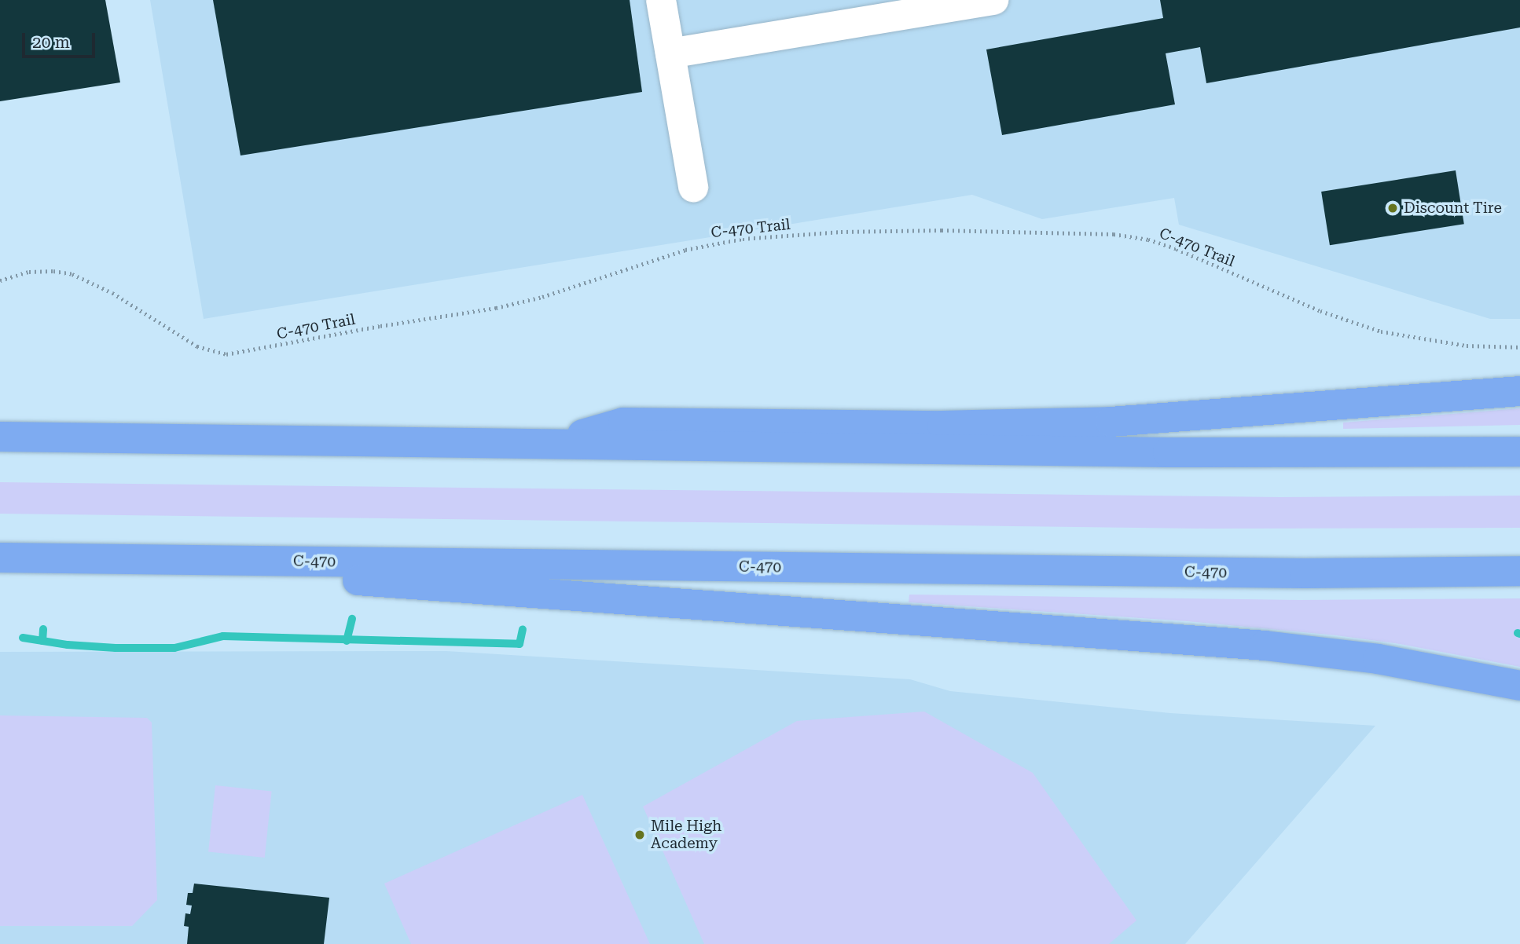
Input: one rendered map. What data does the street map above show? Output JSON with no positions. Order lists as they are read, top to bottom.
{
  "streets": {
    "highway": ["C-470"],
    "path": ["C-470 Trail"]
  },
  "places": ["Discount Tire", "Mile High Academy"],
  "scale_bar": "20 m"
}
